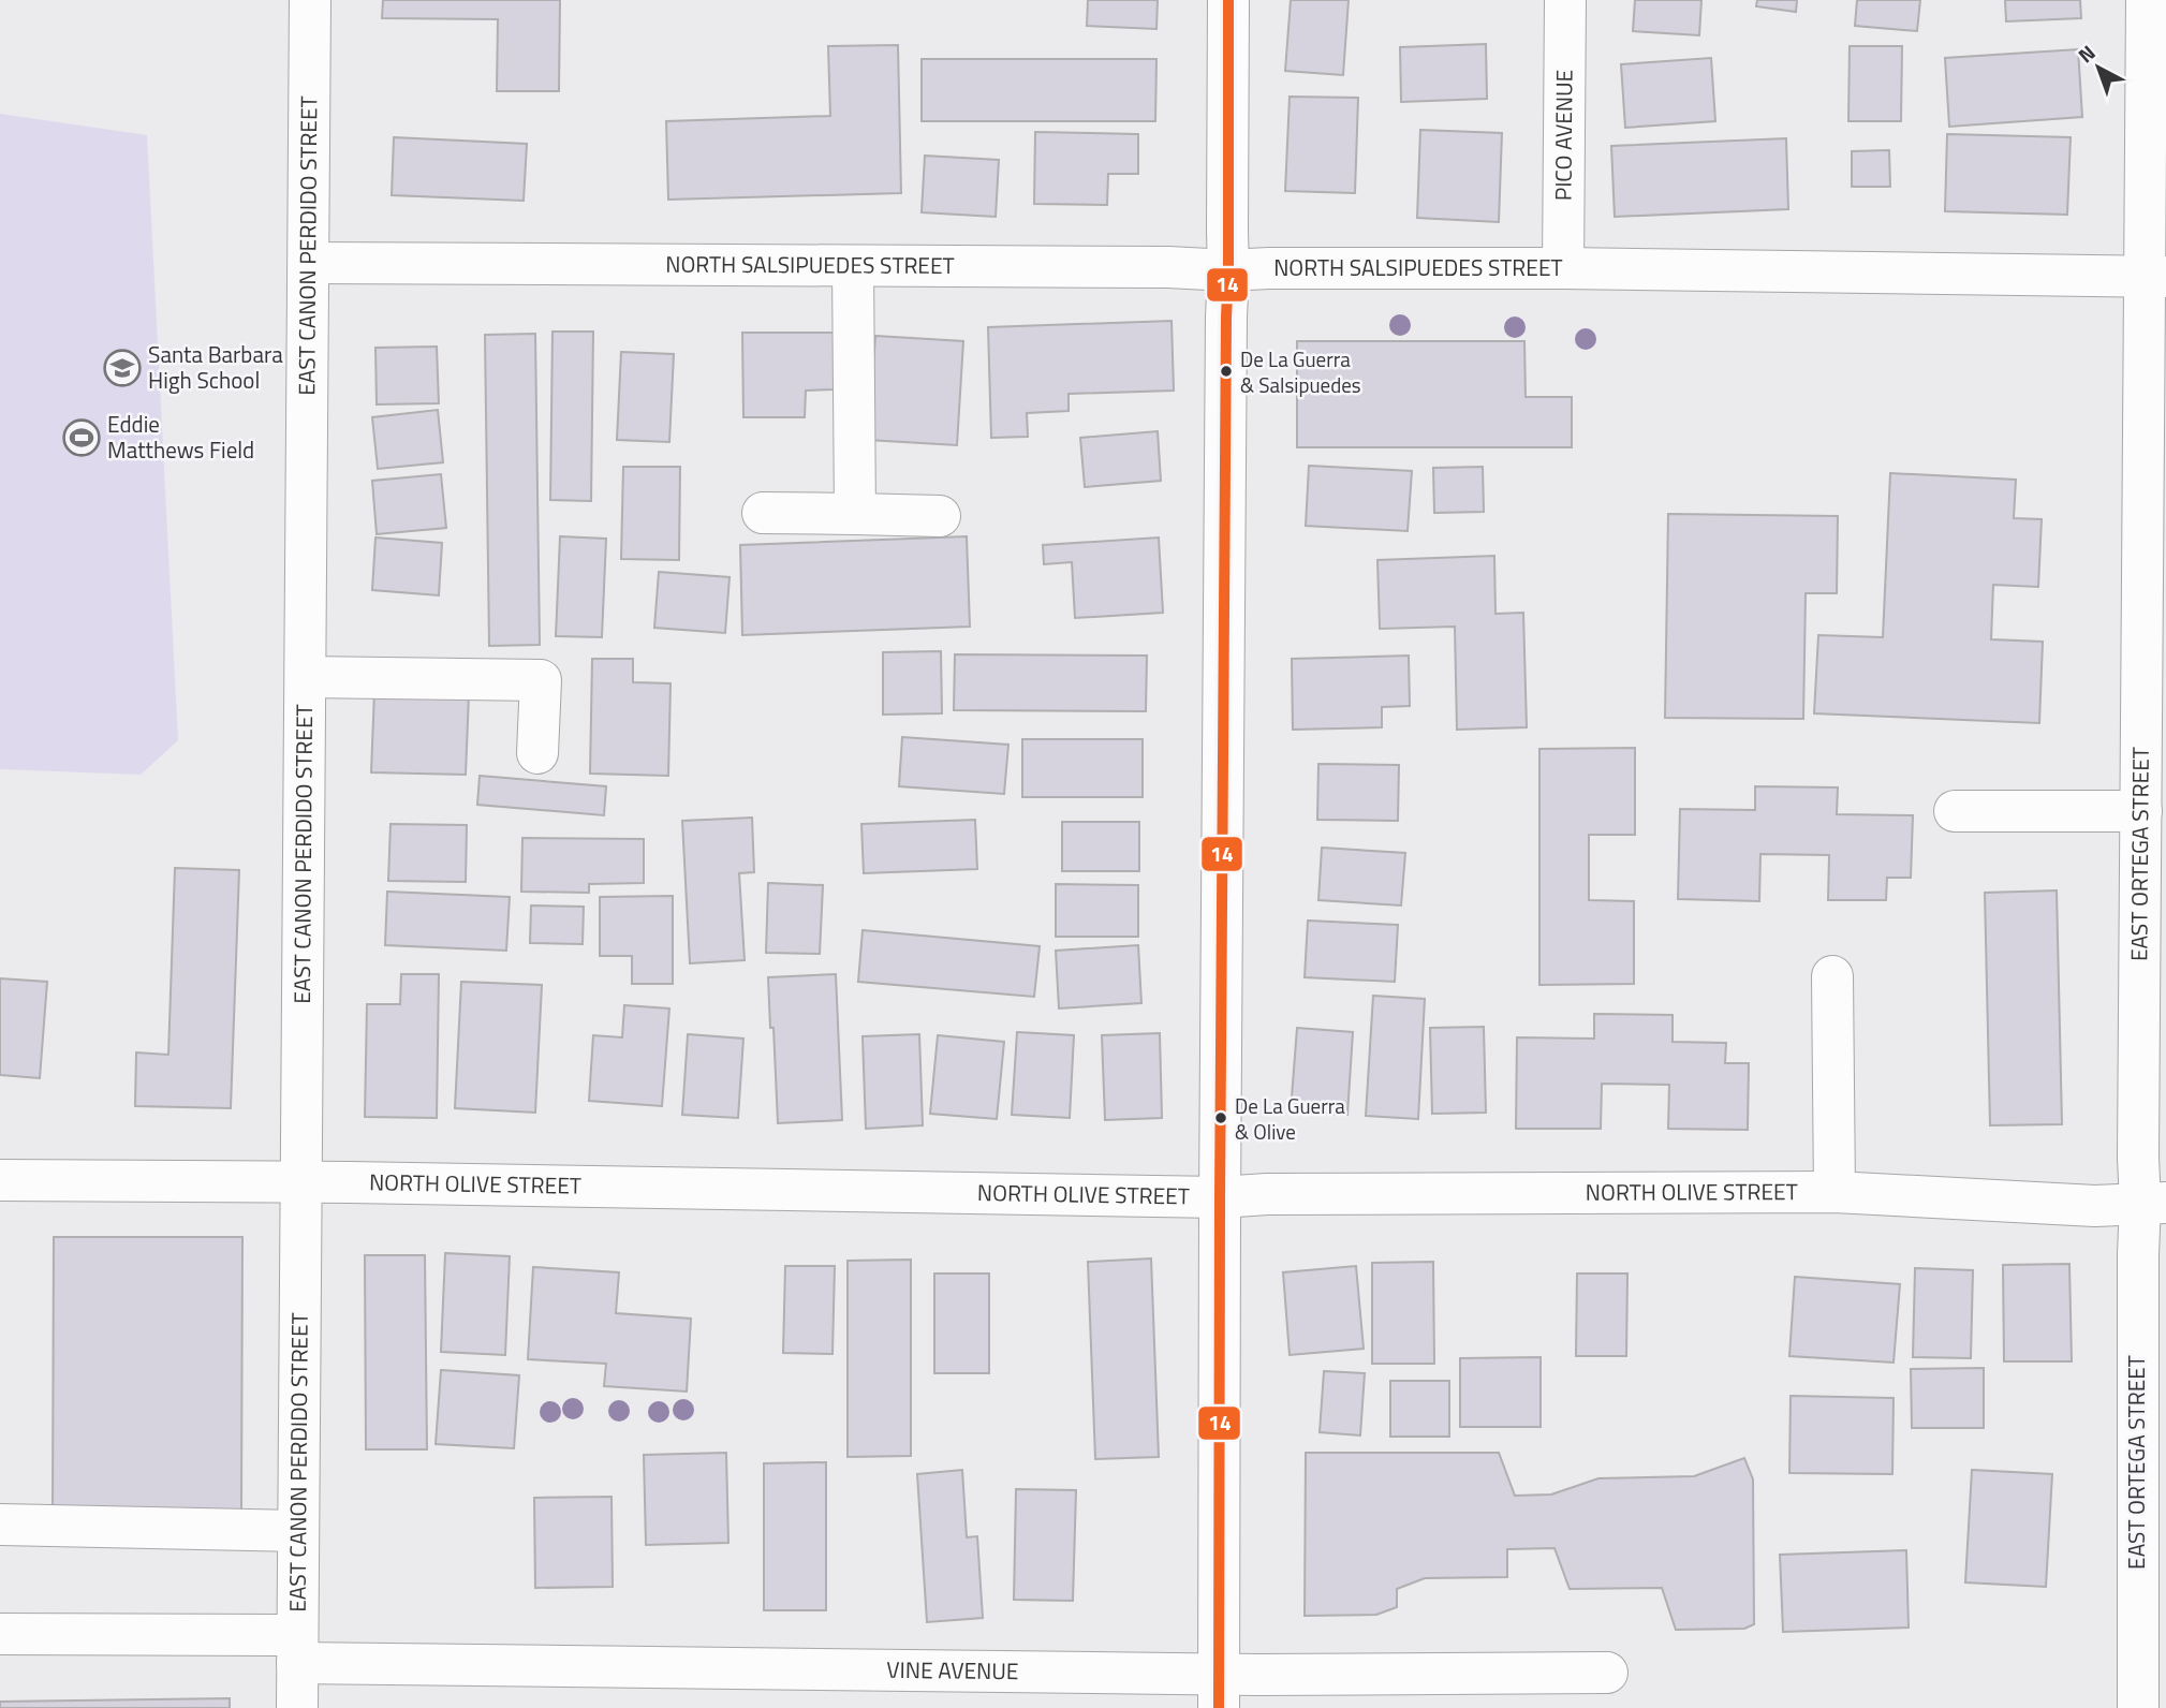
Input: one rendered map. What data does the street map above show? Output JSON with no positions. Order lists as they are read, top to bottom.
{
  "streets": {
    "street": [
      "PICO AVENUE",
      "EAST CANON PERDIDO STREET",
      "NORTH SALSIPUEDES STREET",
      "EAST ORTEGA STREET",
      "NORTH OLIVE STREET",
      "VINE AVENUE"
    ]
  },
  "crossings": [
    ["PICO AVENUE", "NORTH SALSIPUEDES STREET"],
    ["EAST CANON PERDIDO STREET", "NORTH SALSIPUEDES STREET"],
    ["EAST CANON PERDIDO STREET", "NORTH OLIVE STREET"],
    ["EAST CANON PERDIDO STREET", "VINE AVENUE"],
    ["NORTH SALSIPUEDES STREET", "EAST ORTEGA STREET"],
    ["EAST ORTEGA STREET", "NORTH OLIVE STREET"]
  ],
  "places": {
    "school or university": ["Santa Barbara High School"],
    "other": ["De La Guerra & Salsipuedes", "De La Guerra & Olive"],
    "sports": ["Eddie Matthews Field"]
  },
  "lines": ["transit line 14"],
  "north": "top left"
}
